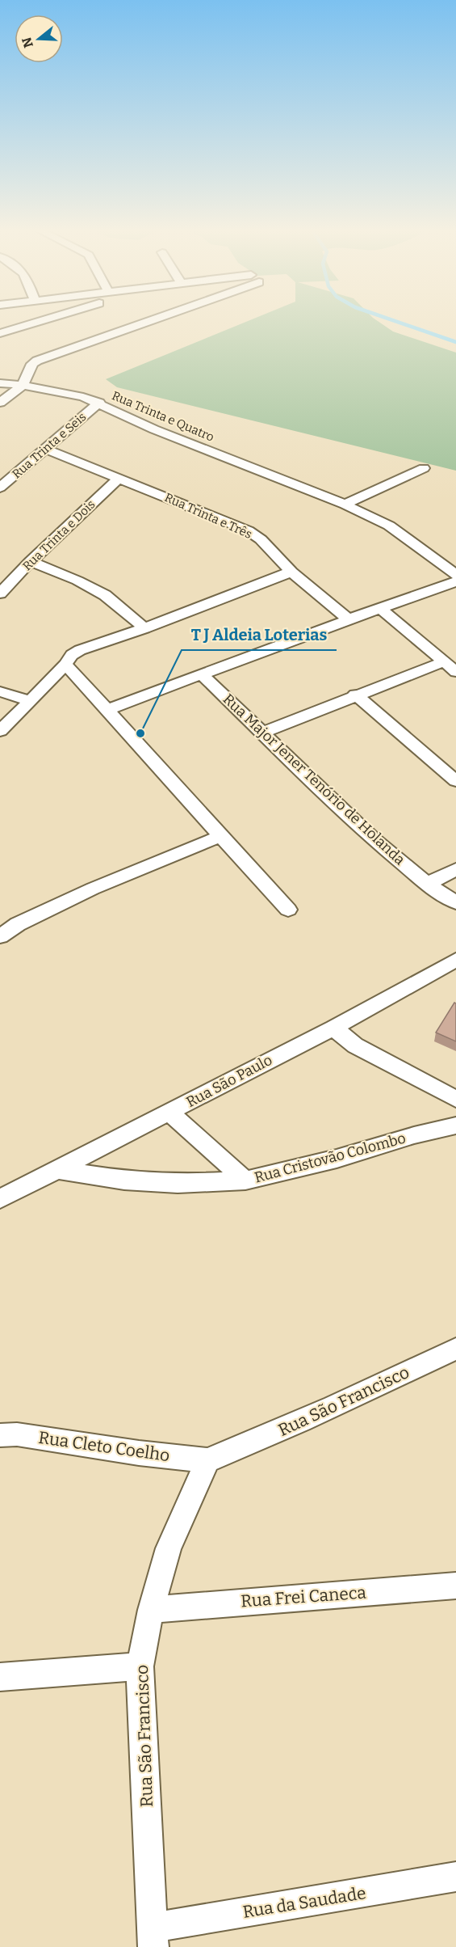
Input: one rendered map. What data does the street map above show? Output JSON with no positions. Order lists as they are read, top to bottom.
{
  "streets": {
    "street": [
      "Rua Trinta e Quatro",
      "Rua Trinta e Seis",
      "Rua Trinta e Três",
      "Rua Trinta e Dois",
      "Rua Major Jener Tenório de Holanda",
      "Rua São Paulo",
      "Rua Cristovão Colombo",
      "Rua São Francisco",
      "Rua Cleto Coelho",
      "Rua Frei Caneca",
      "Rua da Saudade"
    ]
  },
  "crossings": [
    ["Rua Trinta e Quatro", "Rua Trinta e Seis"],
    ["Rua Trinta e Seis", "Rua Trinta e Três"],
    ["Rua Trinta e Três", "Rua Trinta e Dois"],
    ["Rua São Paulo", "Rua Cristovão Colombo"],
    ["Rua São Francisco", "Rua Cleto Coelho"],
    ["Rua São Francisco", "Rua Frei Caneca"],
    ["Rua São Francisco", "Rua da Saudade"]
  ],
  "places": ["T J Aldeia Loterias"],
  "north": "left"
}
